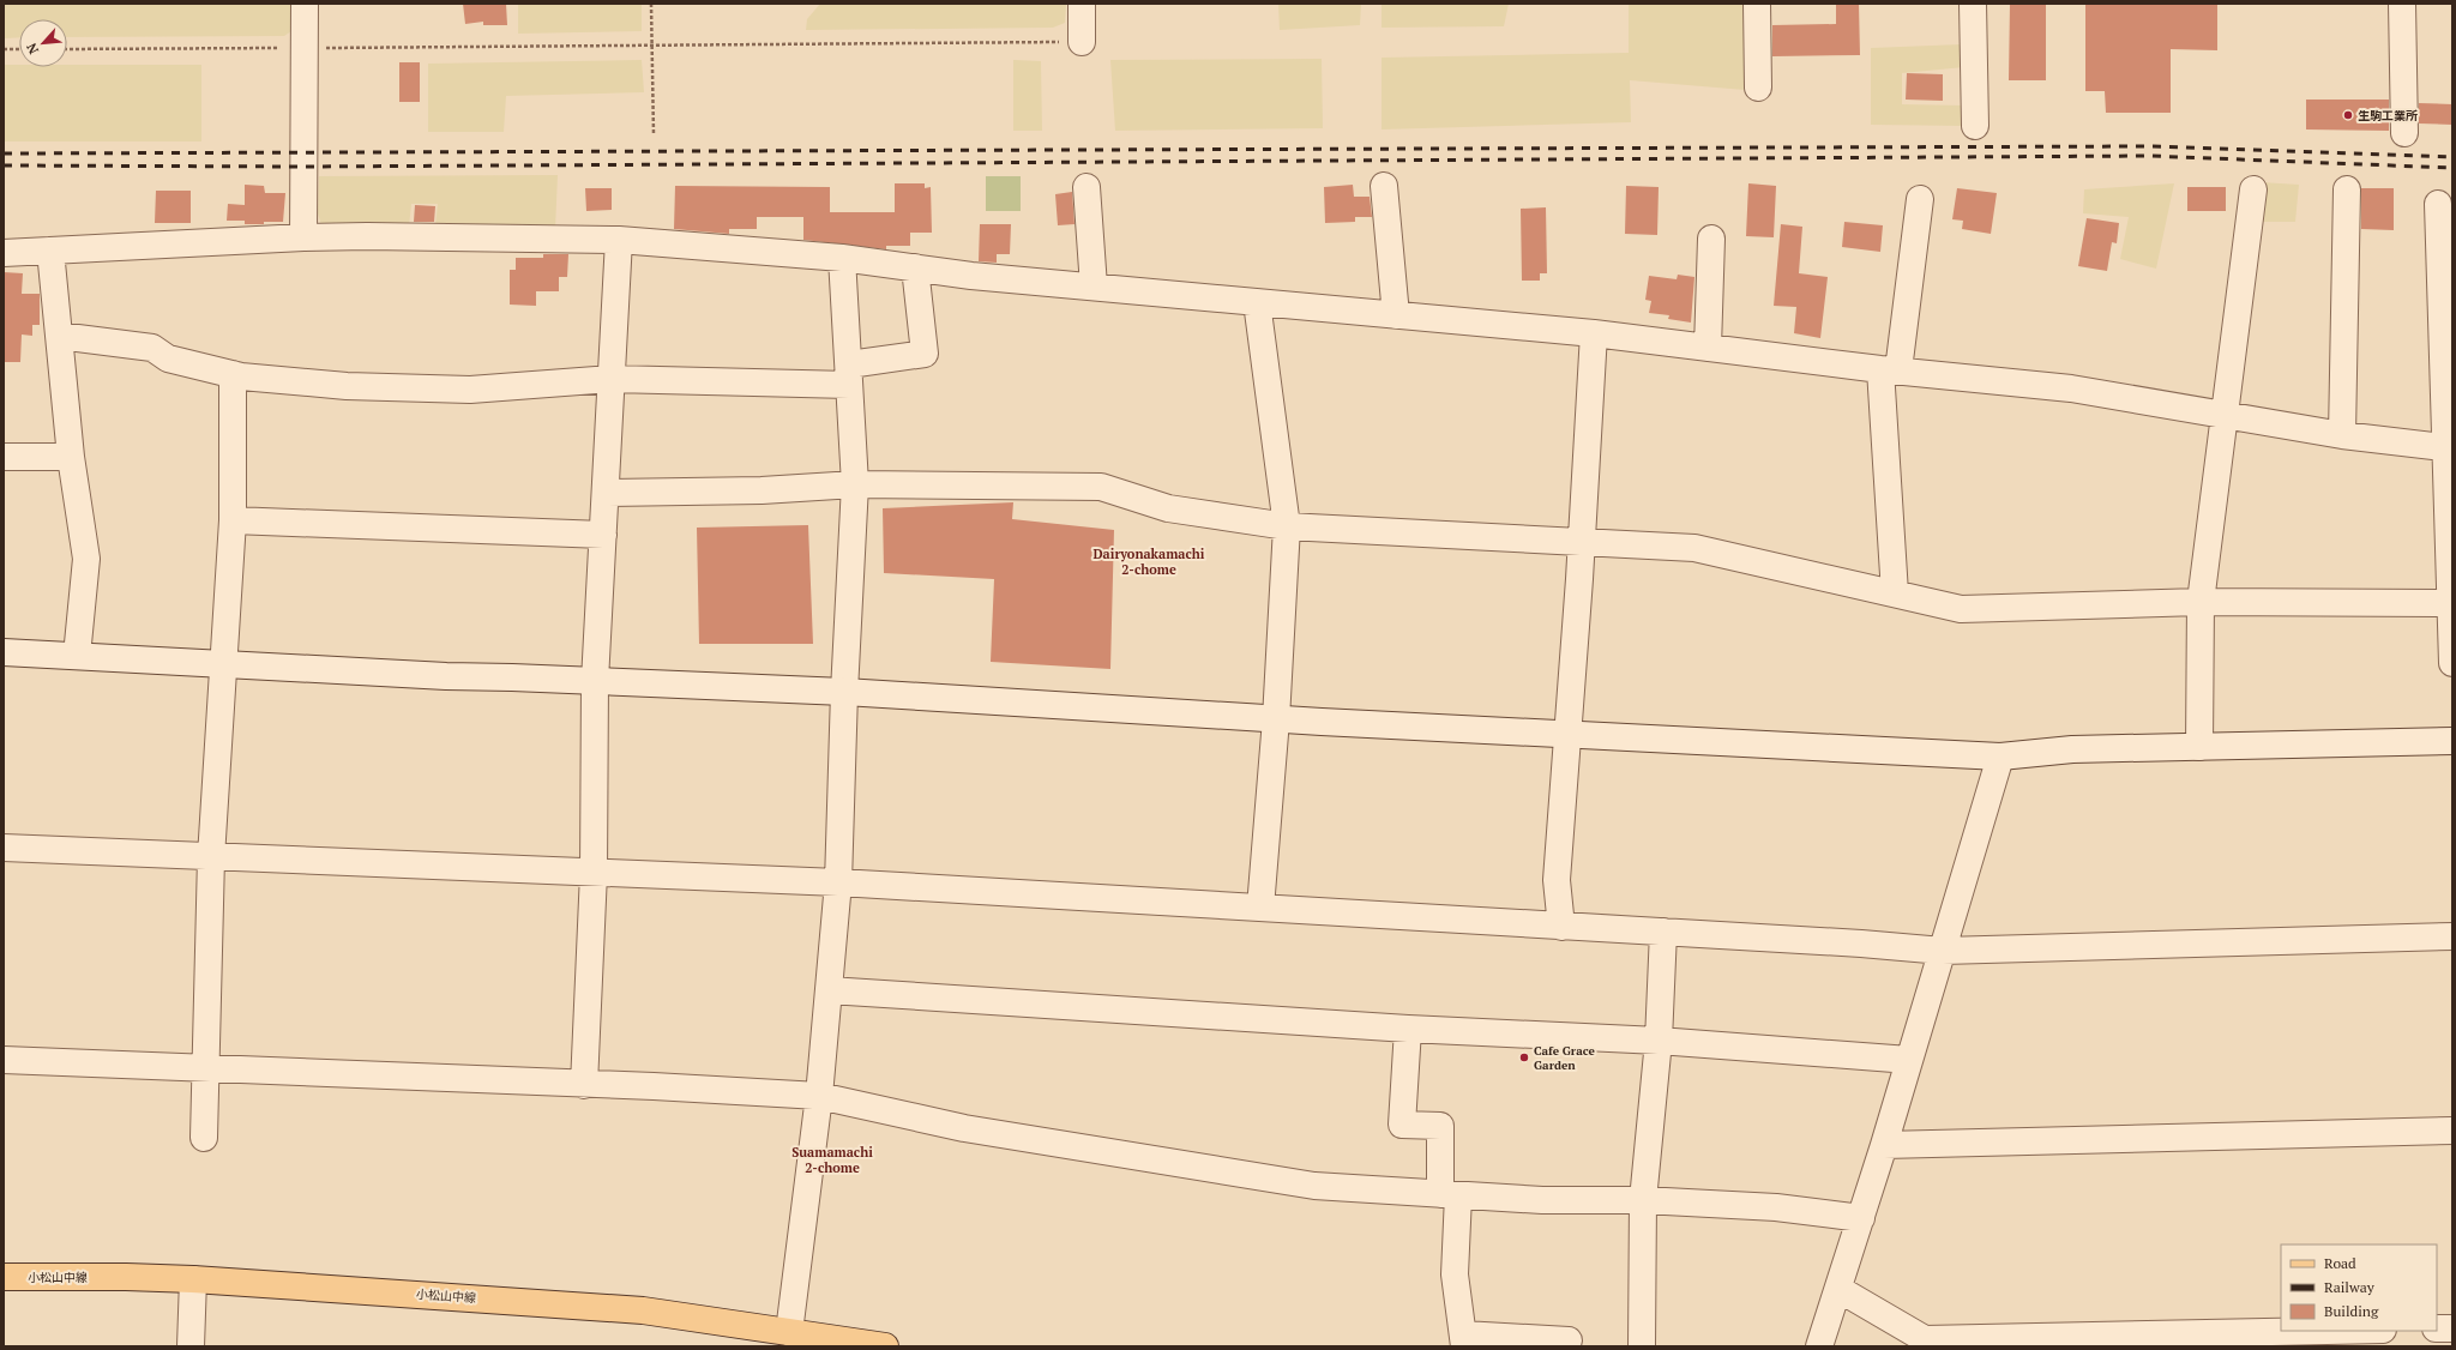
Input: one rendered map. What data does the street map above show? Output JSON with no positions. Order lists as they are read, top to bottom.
{
  "streets": {
    "main road": ["小松山中線"]
  },
  "districts": ["Dairyonakamachi 2-chome", "Suamamachi 2-chome"],
  "places": ["生駒工業所", "Cafe Grace Garden"],
  "legend": ["Road", "Railway", "Building"],
  "north": "bottom left"
}
